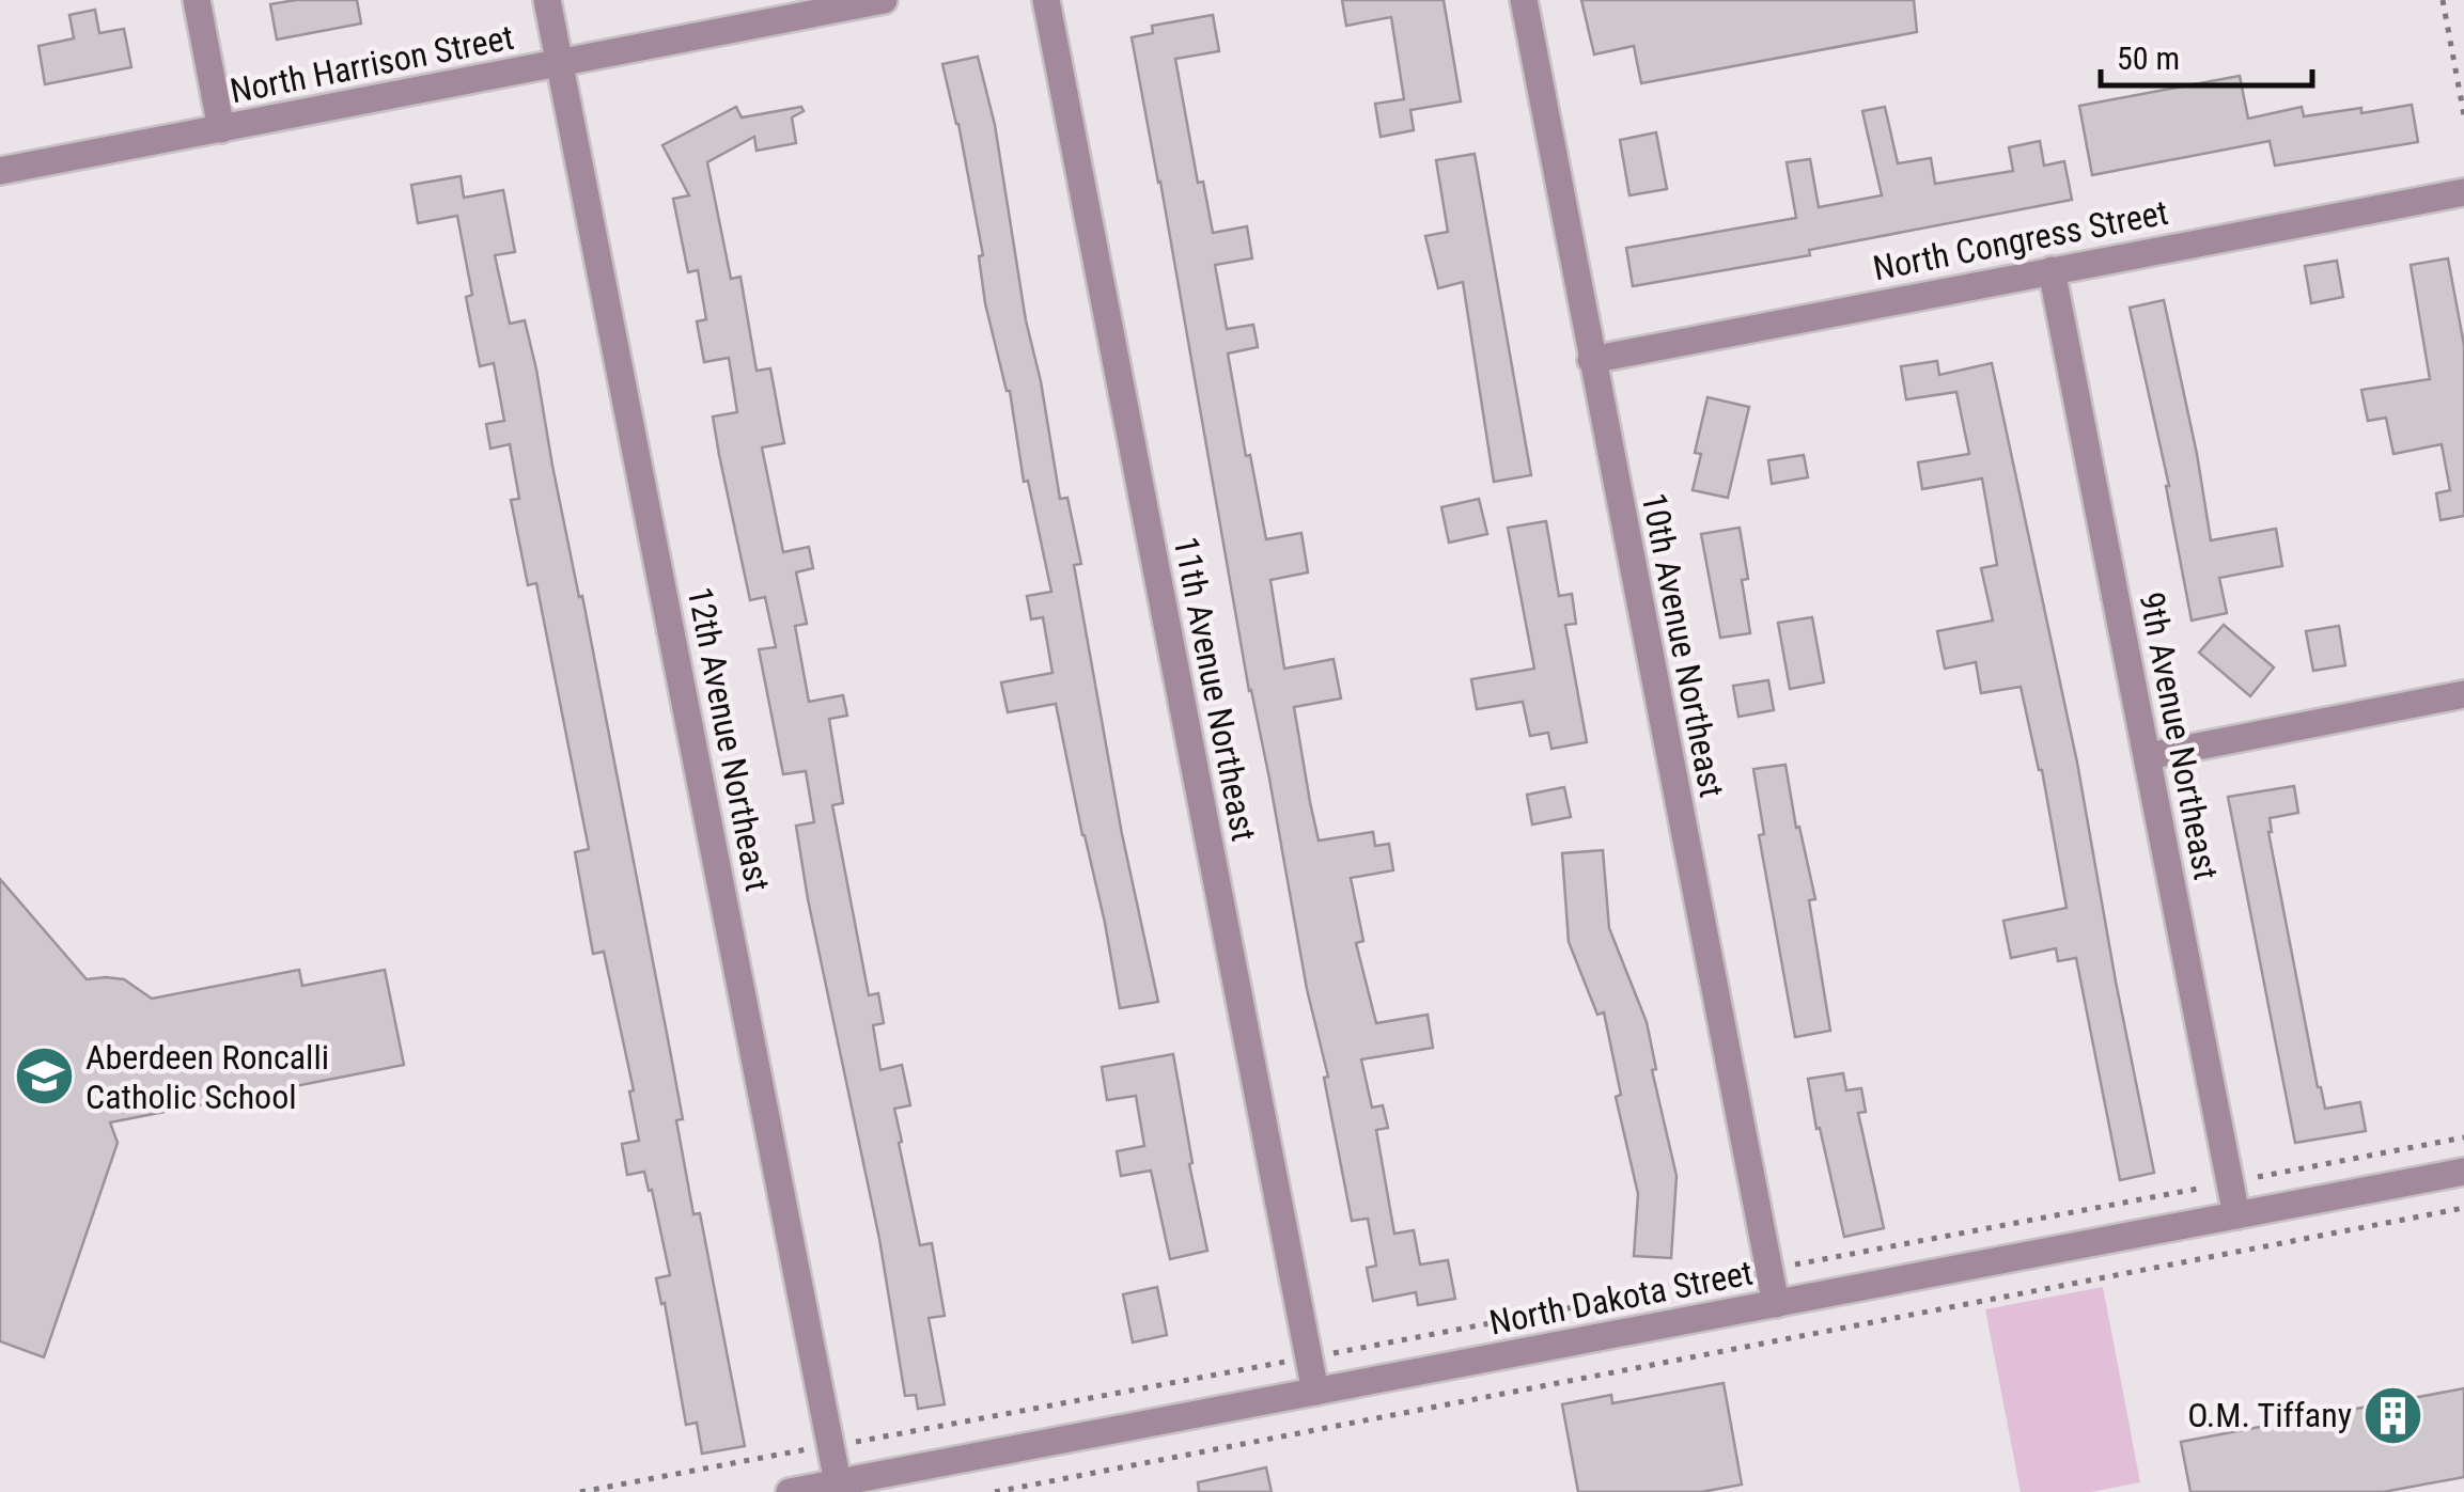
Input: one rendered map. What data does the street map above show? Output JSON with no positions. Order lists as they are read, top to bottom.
{
  "streets": {
    "street": [
      "North Harrison Street",
      "North Congress Street",
      "10th Avenue Northeast",
      "11th Avenue Northeast",
      "9th Avenue Northeast",
      "12th Avenue Northeast",
      "North Dakota Street"
    ]
  },
  "crossings": [
    ["North Harrison Street", "12th Avenue Northeast"],
    ["North Congress Street", "10th Avenue Northeast"],
    ["North Congress Street", "9th Avenue Northeast"],
    ["10th Avenue Northeast", "North Dakota Street"],
    ["11th Avenue Northeast", "North Dakota Street"],
    ["9th Avenue Northeast", "North Dakota Street"],
    ["12th Avenue Northeast", "North Dakota Street"]
  ],
  "places": {
    "school or university": ["Aberdeen Roncalli Catholic School"],
    "building": ["O.M. Tiffany"]
  },
  "scale_bar": "50 m"
}
